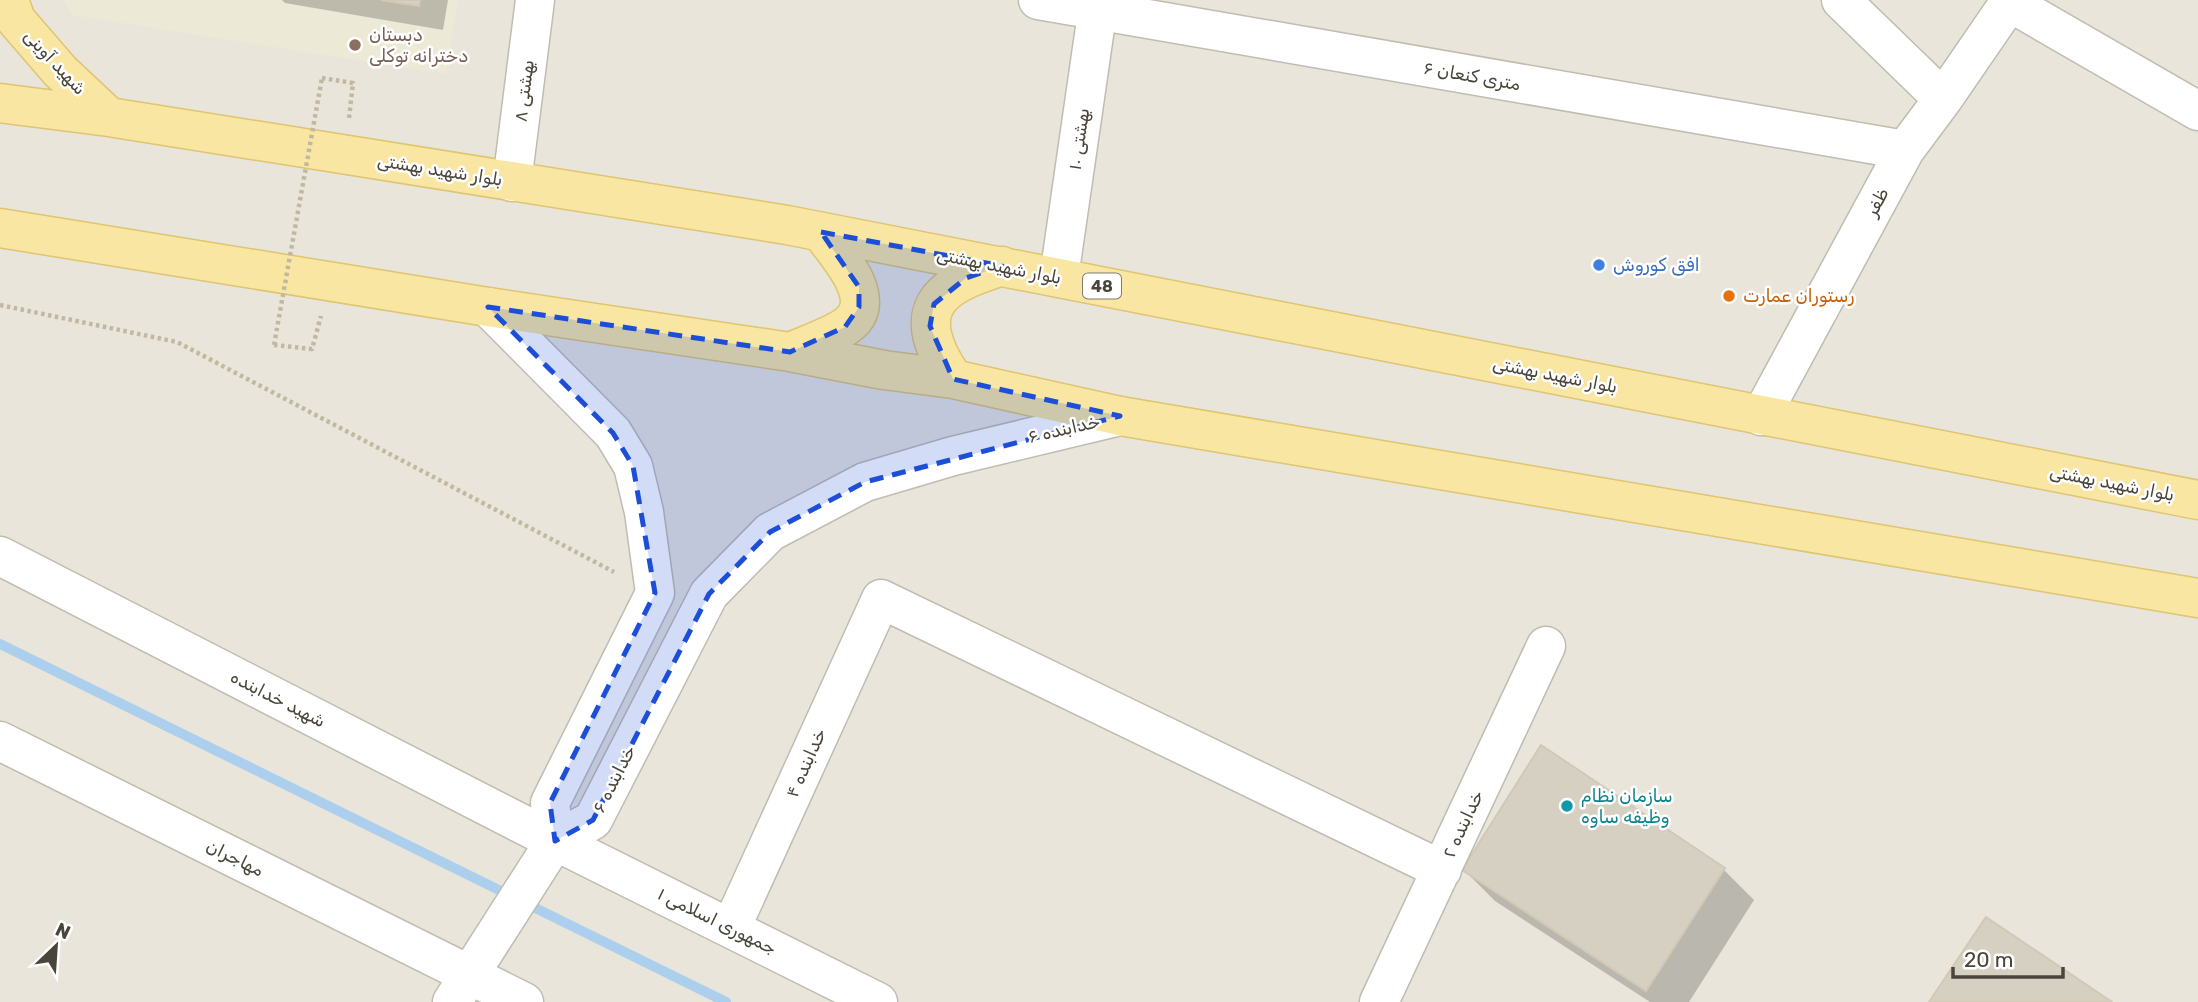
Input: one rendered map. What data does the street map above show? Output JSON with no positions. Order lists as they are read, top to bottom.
{
  "streets": {
    "main road": ["شهید آوینی", "بلوار شهید بهشتی", "48"],
    "street": [
      "۶ متری کنعان",
      "بهشتی ۸",
      "بهشتی ۱۰",
      "ظفر",
      "خدابنده ۶",
      "شهید خدابنده",
      "خدابنده ۴",
      "خدابنده ۲",
      "مهاجران",
      "جمهوری اسلامی ۱"
    ]
  },
  "crossings": [
    ["شهید آوینی", "بلوار شهید بهشتی"],
    ["۶ متری کنعان", "بهشتی ۱۰"],
    ["۶ متری کنعان", "ظفر"],
    ["بهشتی ۸", "بلوار شهید بهشتی"],
    ["بهشتی ۱۰", "بلوار شهید بهشتی"],
    ["بلوار شهید بهشتی", "ظفر"],
    ["خدابنده ۶", "شهید خدابنده"],
    ["خدابنده ۶", "جمهوری اسلامی ۱"],
    ["شهید خدابنده", "جمهوری اسلامی ۱"],
    ["خدابنده ۴", "خدابنده ۲"],
    ["خدابنده ۴", "جمهوری اسلامی ۱"]
  ],
  "places": [
    "دبستان دخترانه توکلی",
    "افق کوروش",
    "رستوران عمارت",
    "سازمان نظام وظیفه ساوه"
  ],
  "scale_bar": "20 m",
  "north": "top right"
}
